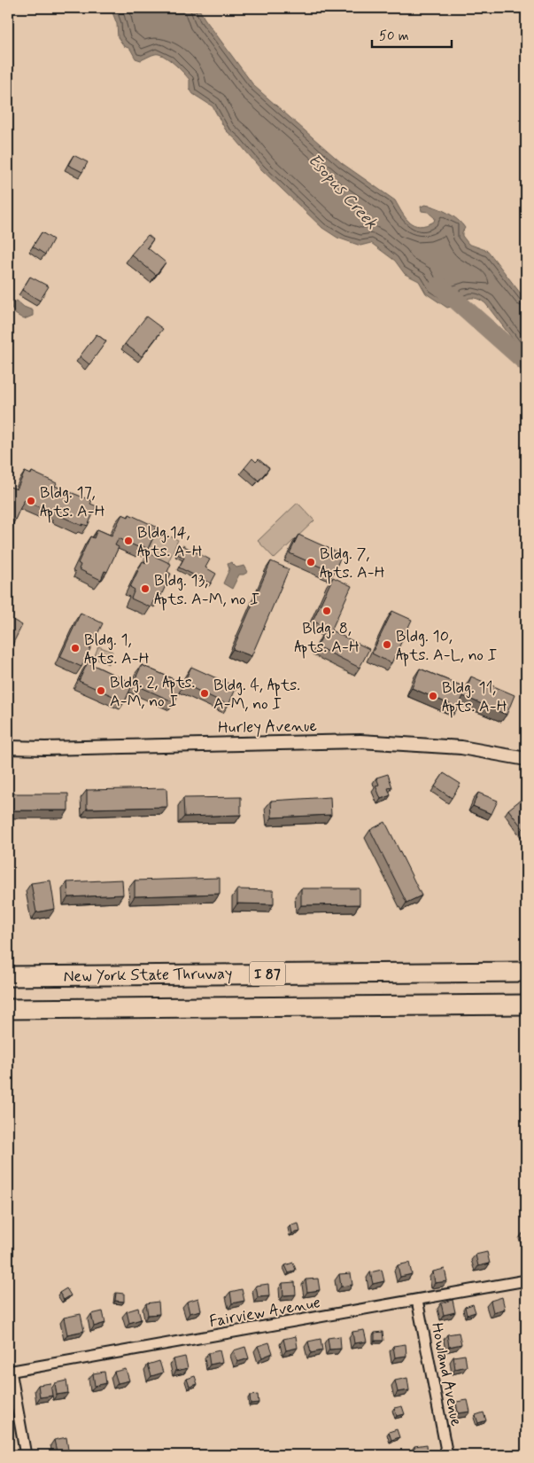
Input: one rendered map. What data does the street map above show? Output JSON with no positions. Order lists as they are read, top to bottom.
{
  "streets": {
    "highway": ["I 87", "New York State Thruway"],
    "street": ["Hurley Avenue", "Fairview Avenue", "Howland Avenue"]
  },
  "crossings": [
    ["Fairview Avenue", "Howland Avenue"]
  ],
  "water": ["Esopus Creek"],
  "places": [
    "Bldg. 17, Apts. A-H",
    "Bldg.14, Apts. A-H",
    "Bldg. 7, Apts. A-H",
    "Bldg. 13, Apts. A-M, no I",
    "Bldg. 8, Apts. A-H",
    "Bldg. 10, Apts. A-L, no I",
    "Bldg. 1, Apts. A-H",
    "Bldg. 2, Apts. A-M, no I",
    "Bldg. 4, Apts. A-M, no I",
    "Bldg. 11, Apts. A-H"
  ],
  "scale_bar": "50 m"
}
